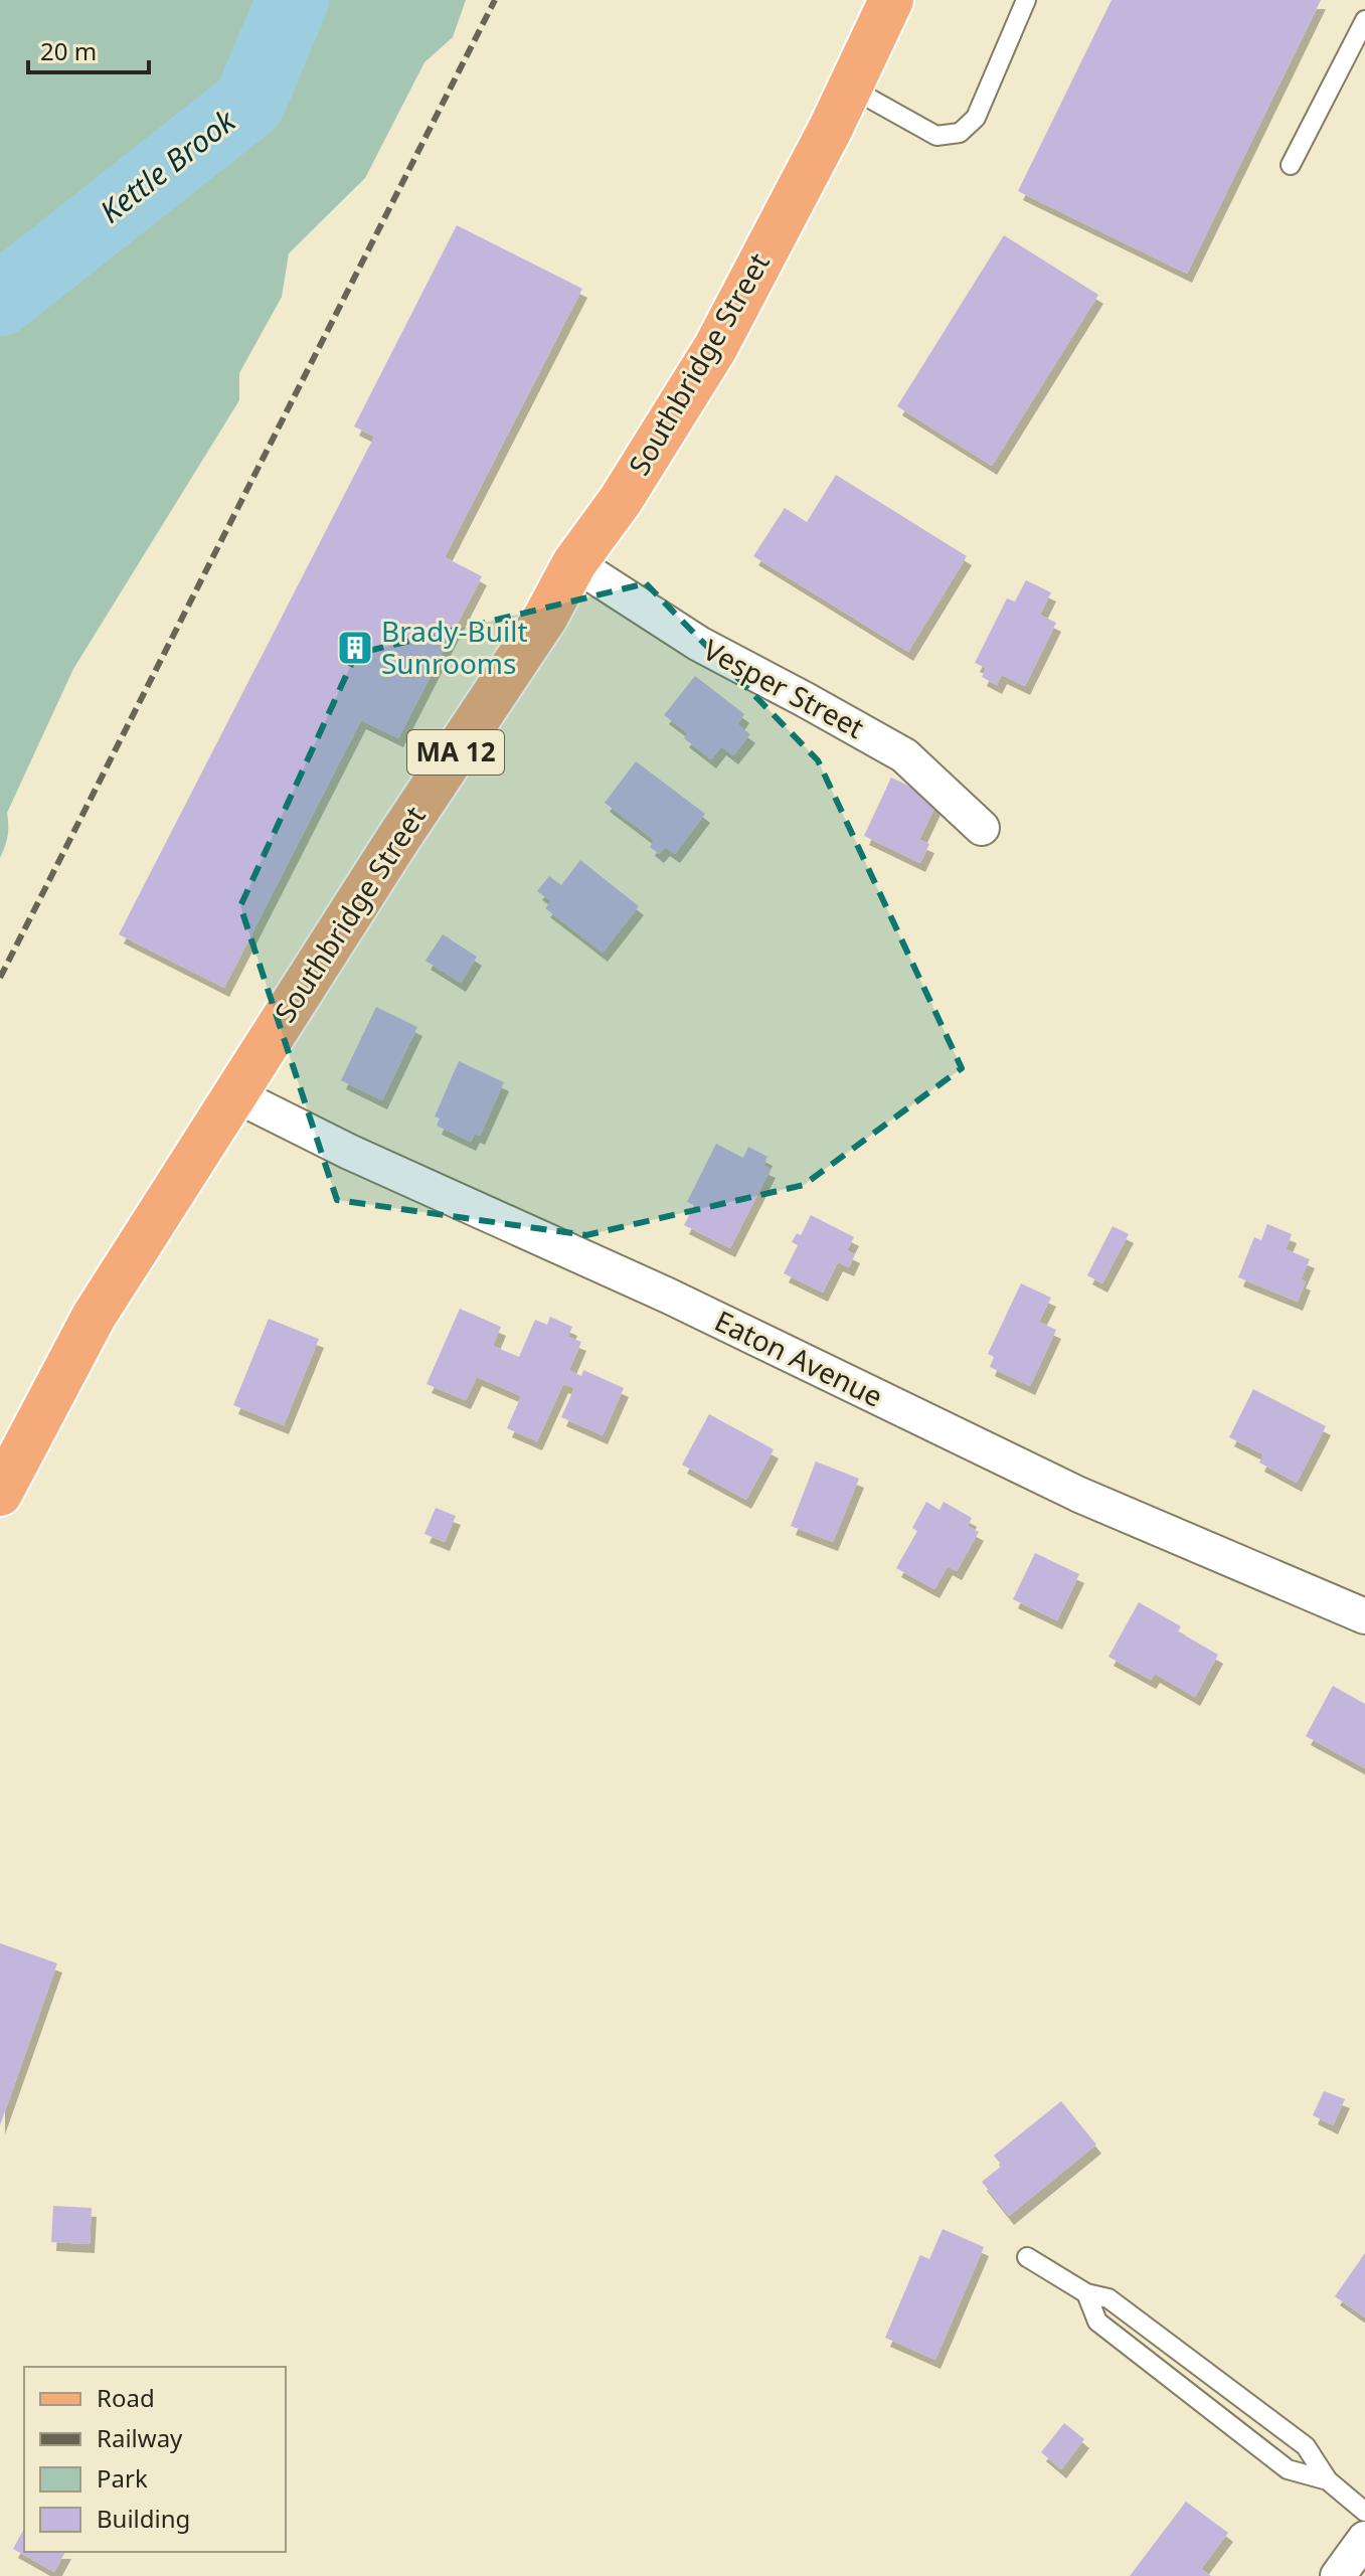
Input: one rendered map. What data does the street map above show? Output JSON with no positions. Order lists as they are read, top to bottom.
{
  "streets": {
    "main road": ["Southbridge Street", "MA 12"],
    "street": ["Vesper Street", "Eaton Avenue"]
  },
  "crossings": [
    ["Southbridge Street", "Vesper Street"],
    ["Southbridge Street", "Eaton Avenue"]
  ],
  "water": ["Kettle Brook"],
  "places": {
    "building": ["Brady-Built Sunrooms"]
  },
  "legend": [
    "Road",
    "Railway",
    "Park",
    "Building"
  ],
  "scale_bar": "20 m"
}
